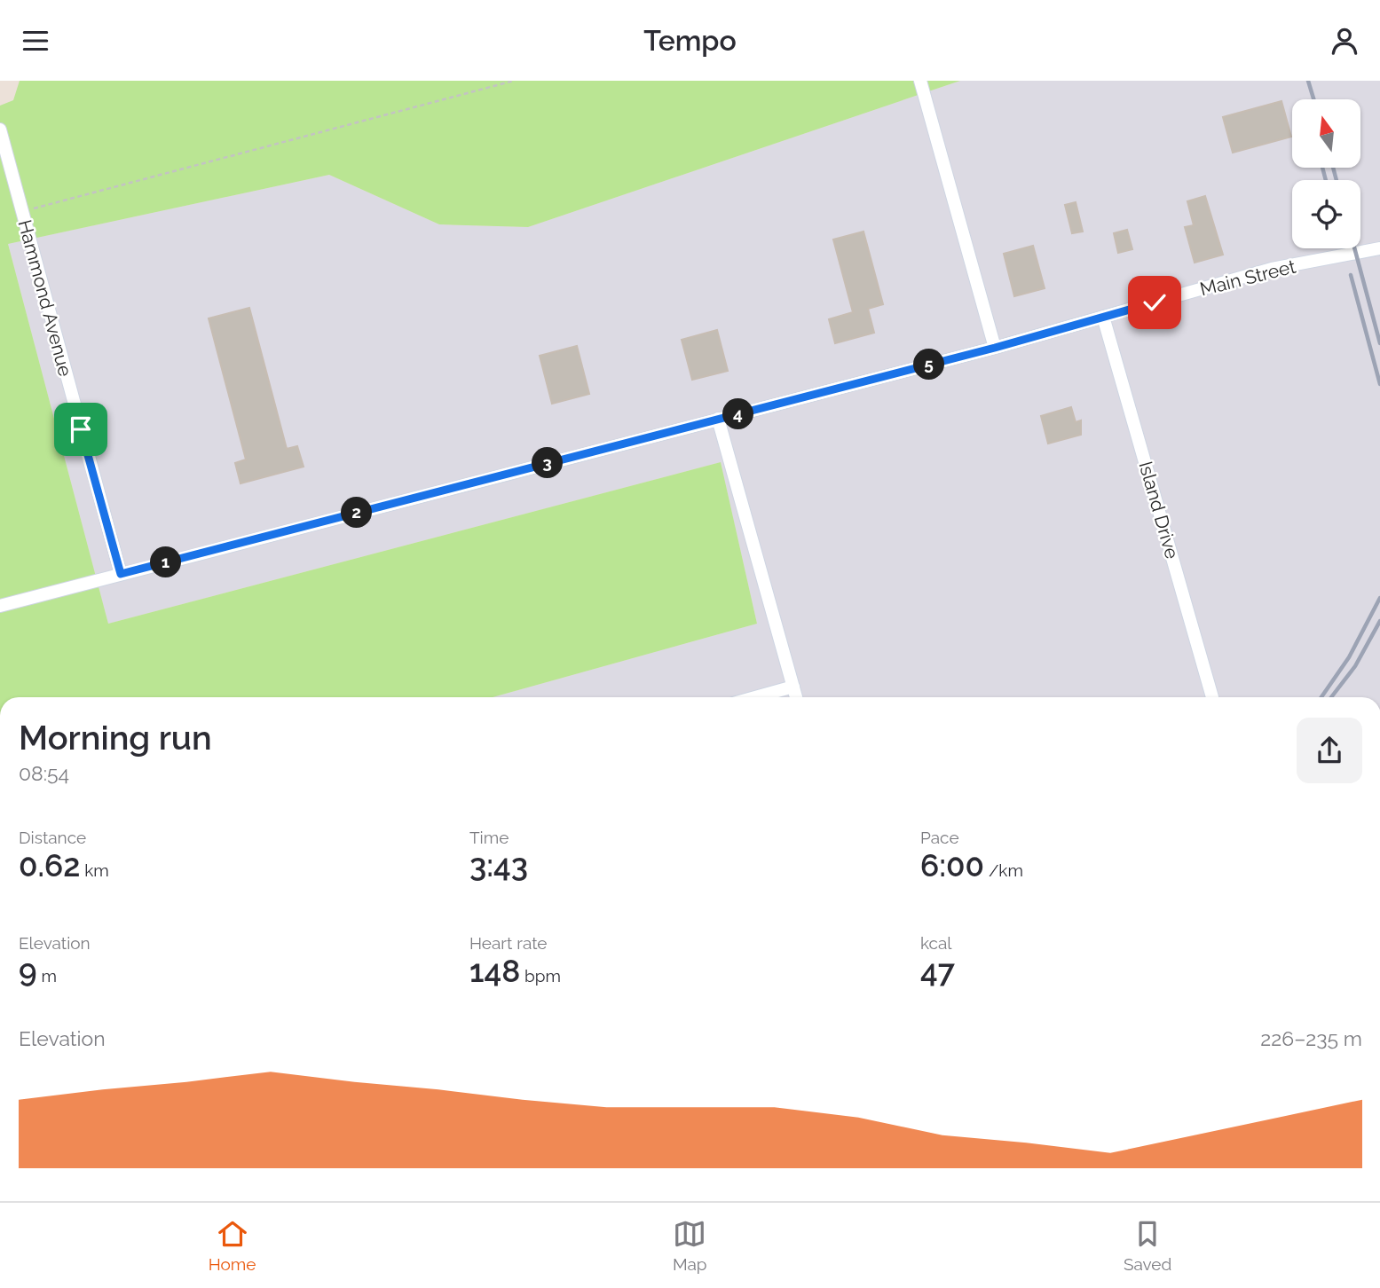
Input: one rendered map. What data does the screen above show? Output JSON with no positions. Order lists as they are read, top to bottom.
{
  "streets": {
    "street": ["Main Street", "Hammond Avenue", "Island Drive"]
  },
  "crossings": [
    ["Main Street", "Hammond Avenue"],
    ["Main Street", "Island Drive"]
  ],
  "north": "top",
  "page": {
    "header": "Tempo",
    "pins": [
      "5",
      "4",
      "3",
      "2",
      "1"
    ],
    "heading": ["Morning run", "08:54"],
    "stats": [
      ["Distance", "0.62 km"],
      ["Time", "3:43"],
      ["Pace", "6:00 /km"],
      ["Elevation", "9 m"],
      ["Heart rate", "148 bpm"],
      ["kcal", "47"]
    ],
    "chart": ["Elevation", "226–235 m"],
    "tabs": ["Home", "Map", "Saved"]
  }
}
